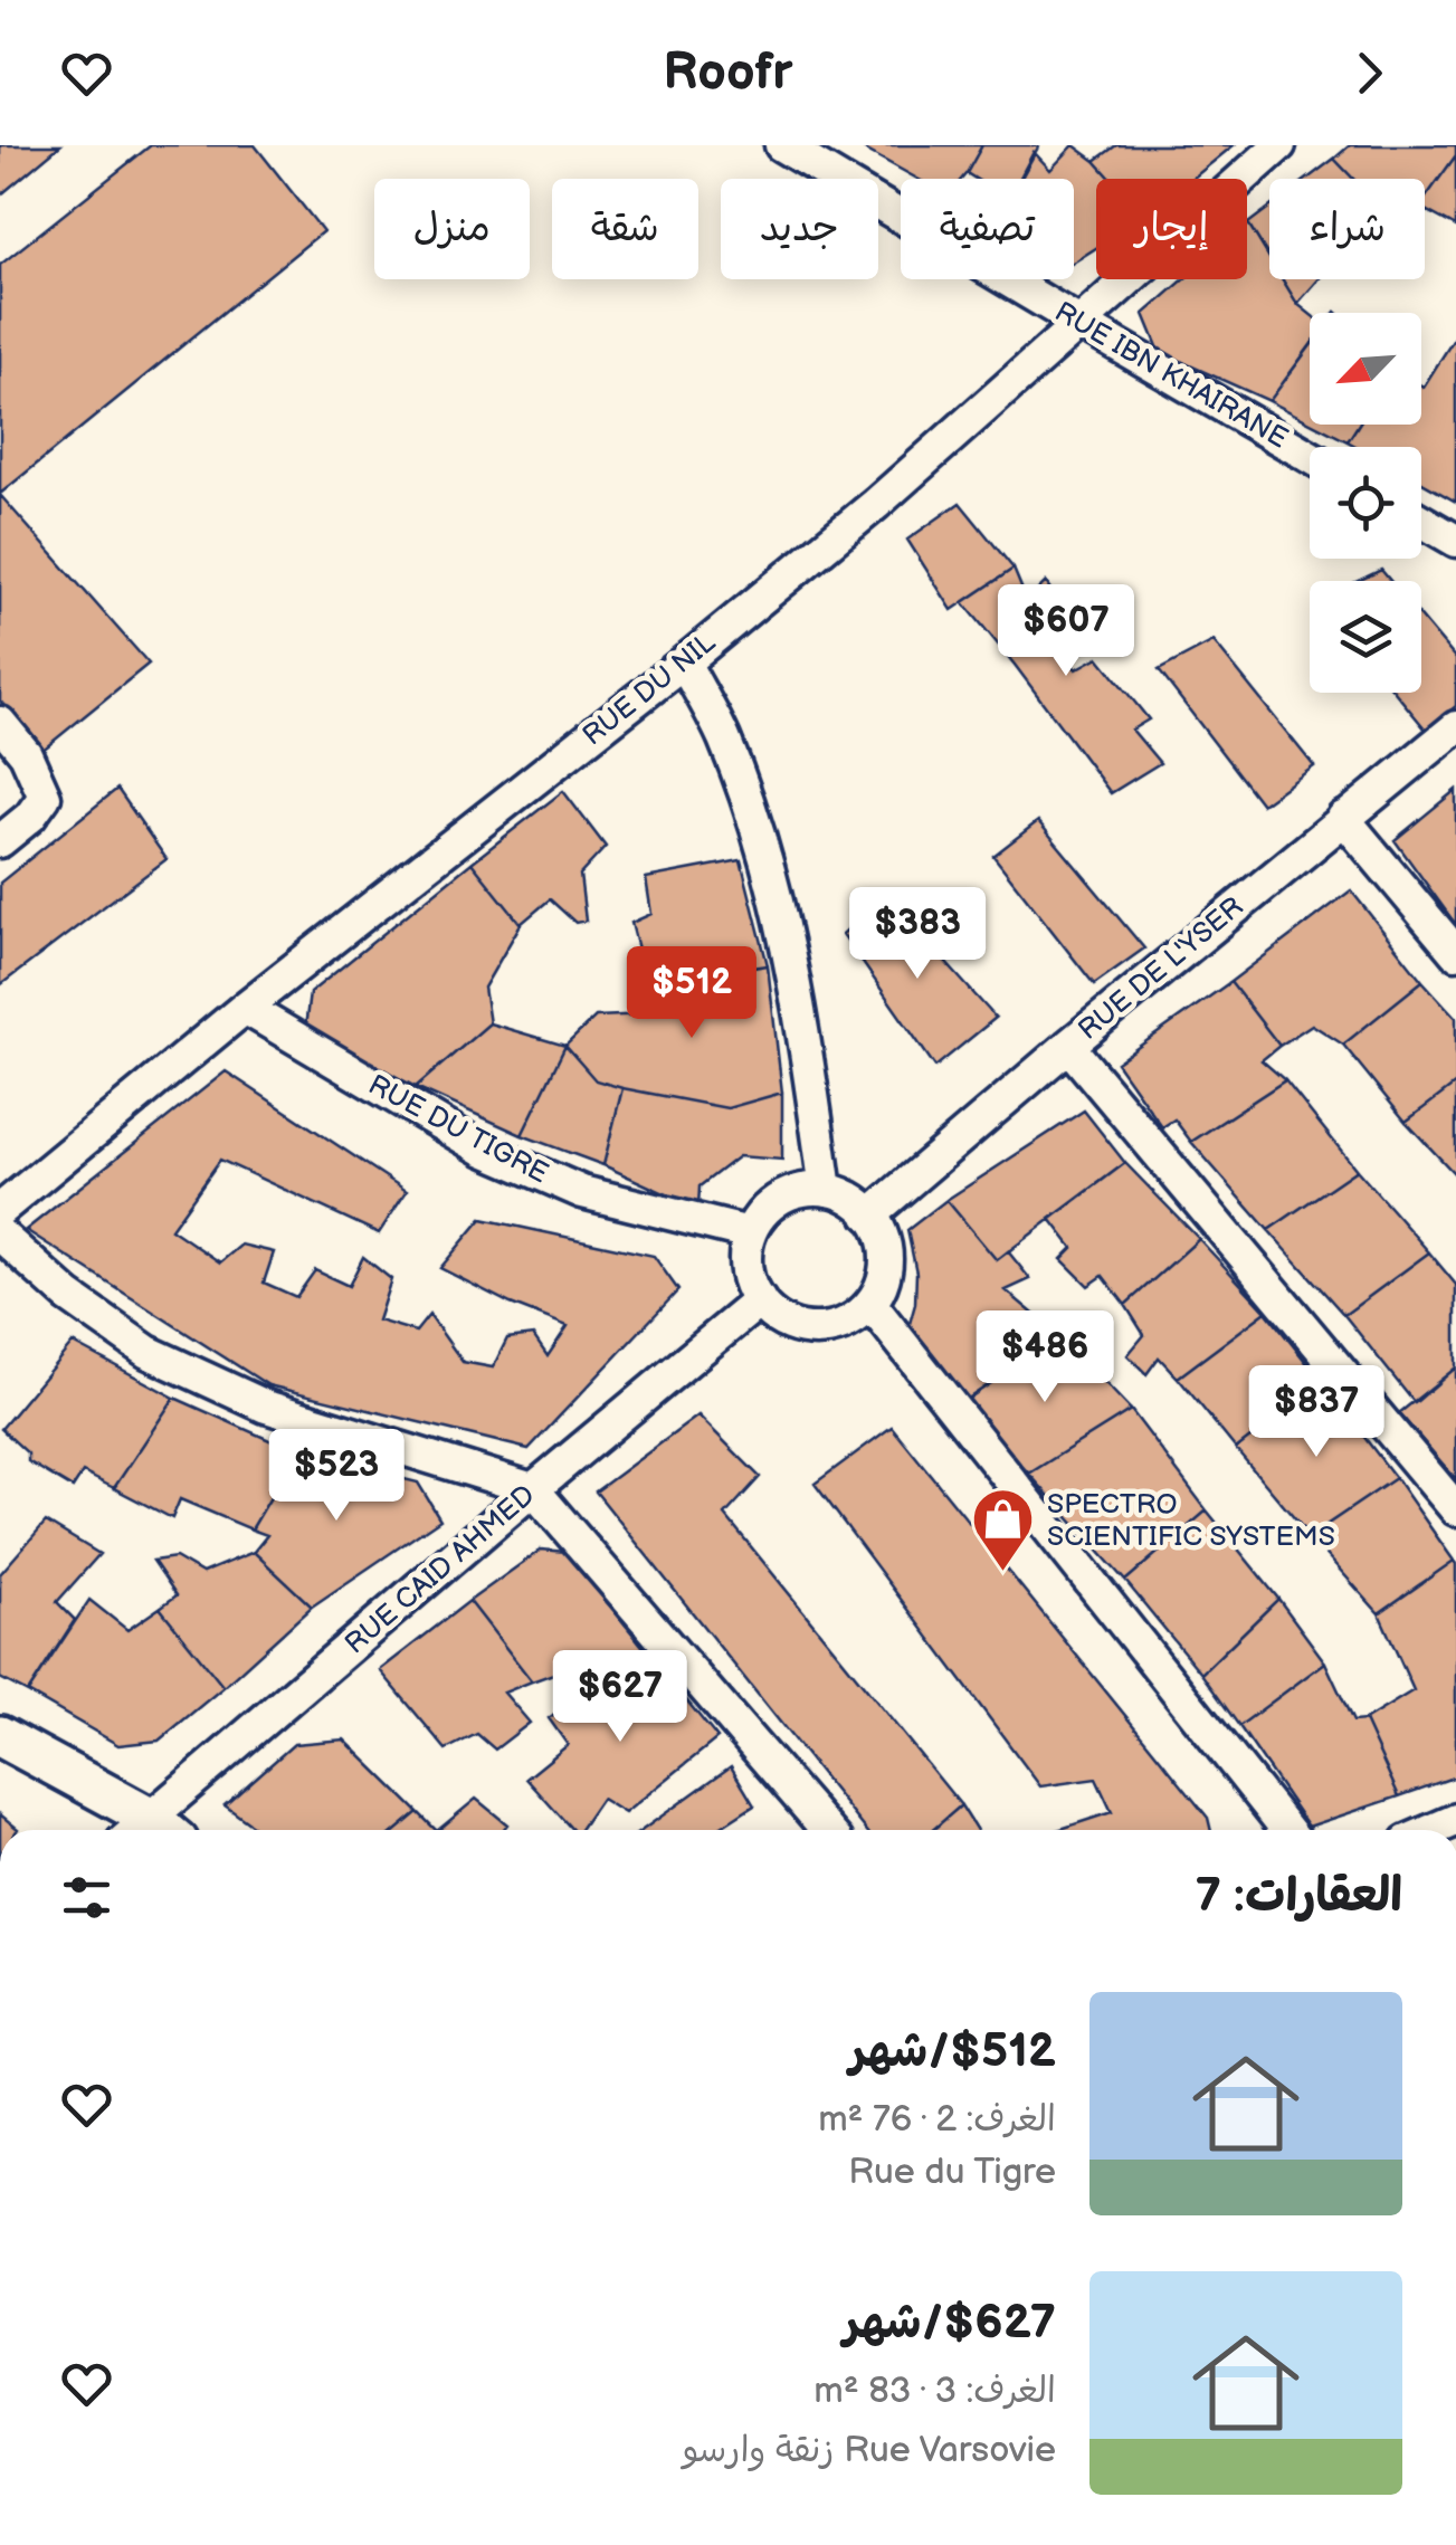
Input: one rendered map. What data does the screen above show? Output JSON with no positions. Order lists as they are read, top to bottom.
{
  "streets": {
    "street": [
      "RUE IBN KHAIRANE",
      "RUE DU NIL",
      "RUE DE L'YSER",
      "RUE DU TIGRE",
      "RUE CAID AHMED"
    ]
  },
  "crossings": [
    ["RUE IBN KHAIRANE", "RUE DU NIL"],
    ["RUE DU NIL", "RUE DU TIGRE"],
    ["RUE DE L'YSER", "RUE DU TIGRE"],
    ["RUE DE L'YSER", "RUE CAID AHMED"],
    ["RUE DU TIGRE", "RUE CAID AHMED"]
  ],
  "places": {
    "shop": ["SPECTRO SCIENTIFIC SYSTEMS"]
  },
  "north": "bottom left",
  "page": {
    "header": "Roofr",
    "chip": [
      "شراء",
      "إيجار",
      "تصفية",
      "جديد",
      "شقة",
      "منزل"
    ],
    "price": [
      "$607",
      "$383",
      "$512",
      "$486",
      "$837",
      "$523",
      "$627"
    ],
    "heading": "العقارات: 7",
    "list": [
      {
        "name": "$512/شهر",
        "note": "الغرف: 2 · 76 m² · Rue du Tigre"
      },
      {
        "name": "$627/شهر",
        "note": "الغرف: 3 · 83 m² · Rue Varsovie زنقة وارسو"
      }
    ]
  }
}
